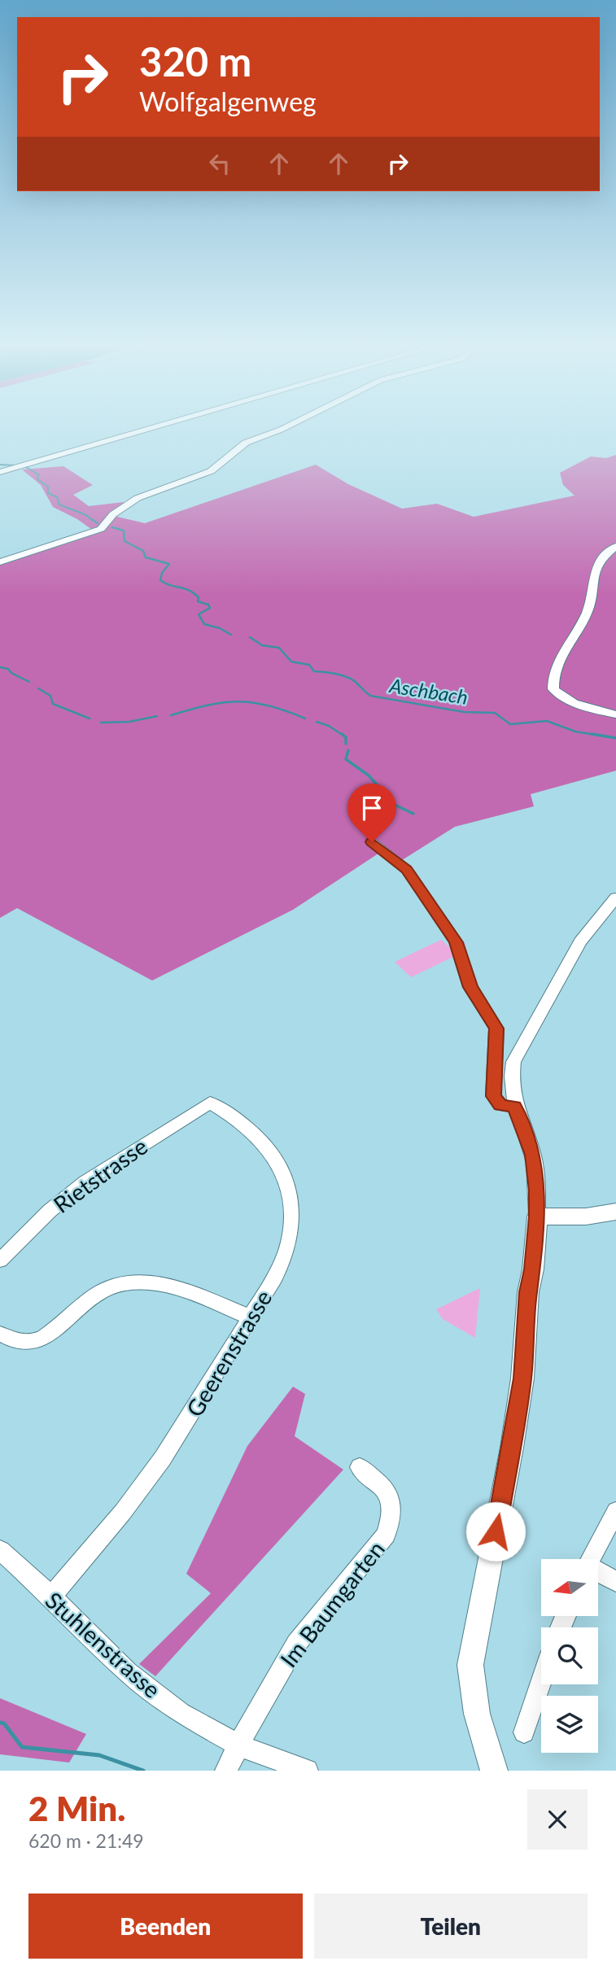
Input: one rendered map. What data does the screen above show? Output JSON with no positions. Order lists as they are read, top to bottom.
{
  "streets": {
    "street": [
      "Rietstrasse",
      "Geerenstrasse",
      "Im Baumgarten",
      "Stuhlenstrasse"
    ]
  },
  "crossings": [
    ["Rietstrasse", "Geerenstrasse"],
    ["Geerenstrasse", "Stuhlenstrasse"],
    ["Im Baumgarten", "Stuhlenstrasse"]
  ],
  "water": ["Aschbach"],
  "north": "left",
  "page": {
    "turn": ["320 m", "Wolfgalgenweg"],
    "heading": ["2 Min.", "620 m · 21:49"],
    "buttons": ["Beenden", "Teilen"]
  }
}
